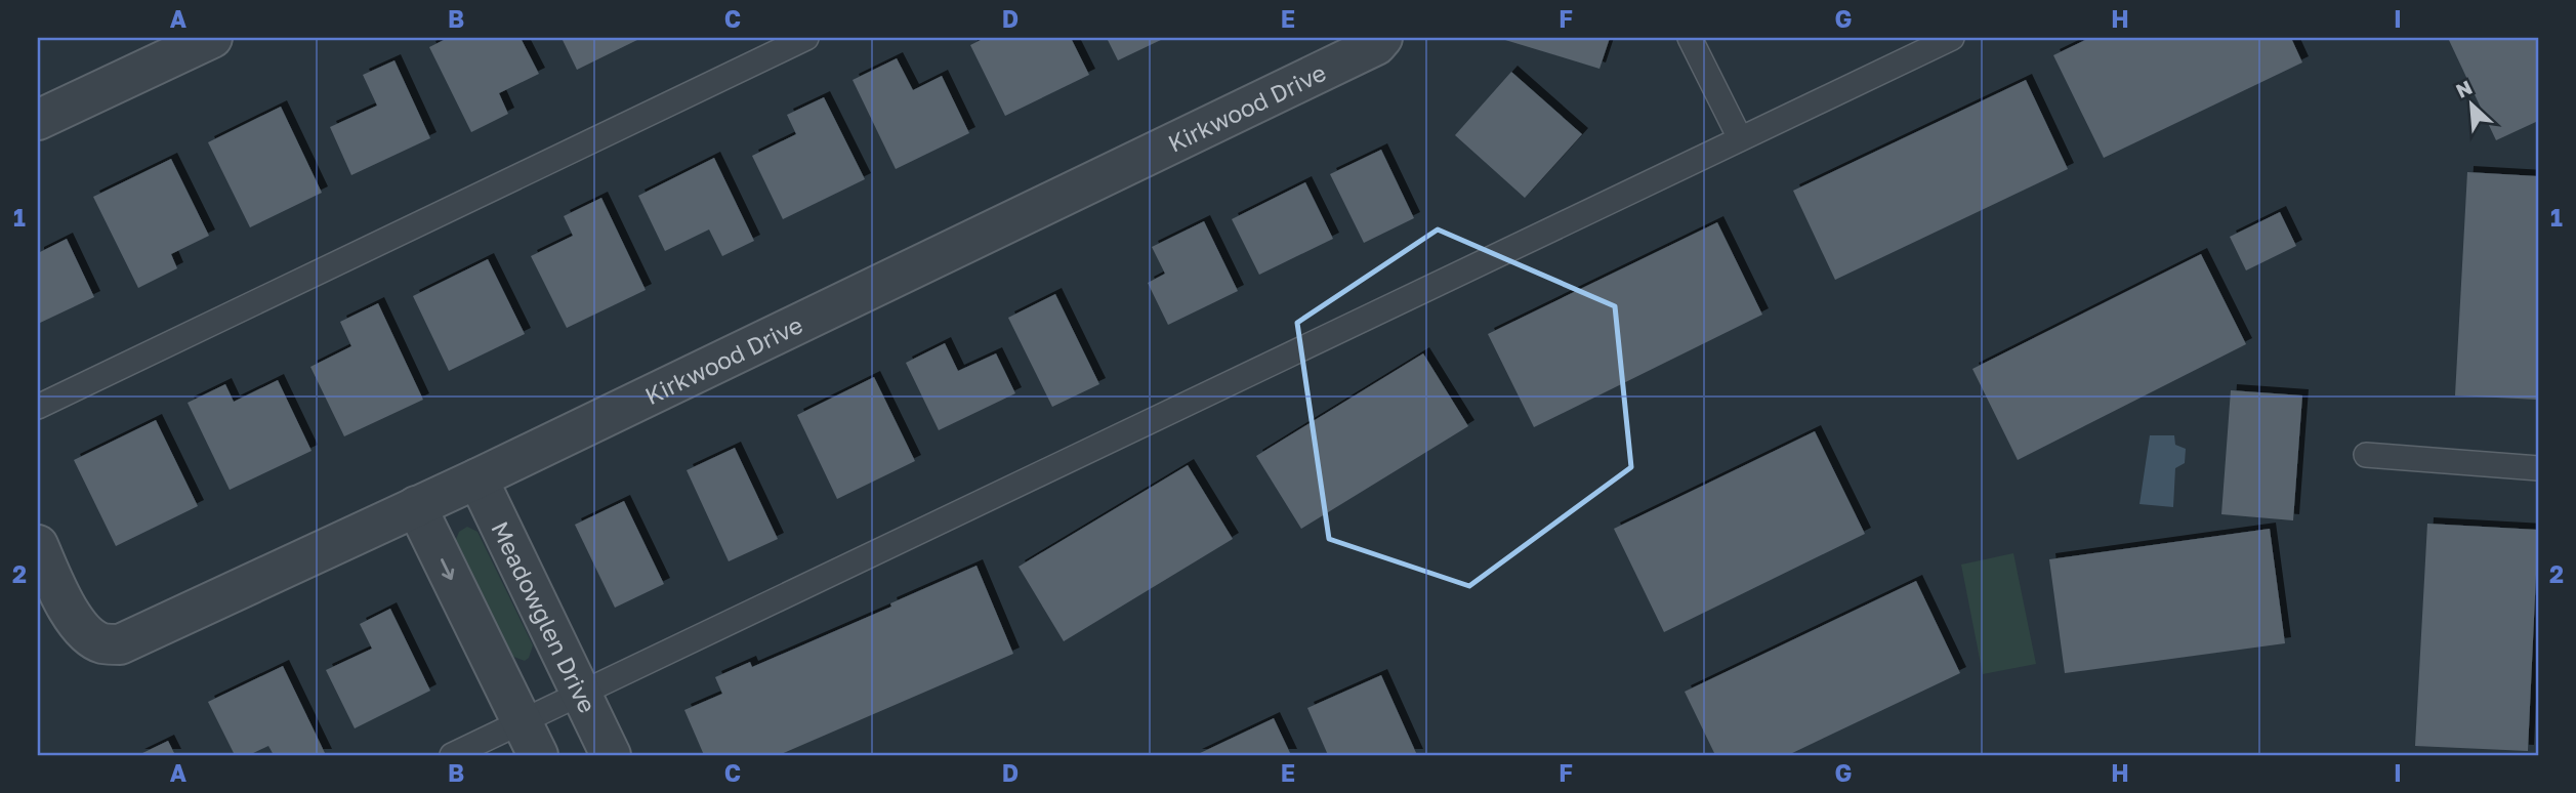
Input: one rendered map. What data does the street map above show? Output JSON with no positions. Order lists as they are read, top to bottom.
{
  "streets": {
    "street": ["Kirkwood Drive", "Meadowglen Drive"]
  },
  "crossings": [
    ["Kirkwood Drive", "Meadowglen Drive"]
  ],
  "north": "top left",
  "grid": {
    "columns": [
      "A",
      "B",
      "C",
      "D",
      "E",
      "F",
      "G",
      "H",
      "I"
    ],
    "rows": ["1", "2"]
  }
}
